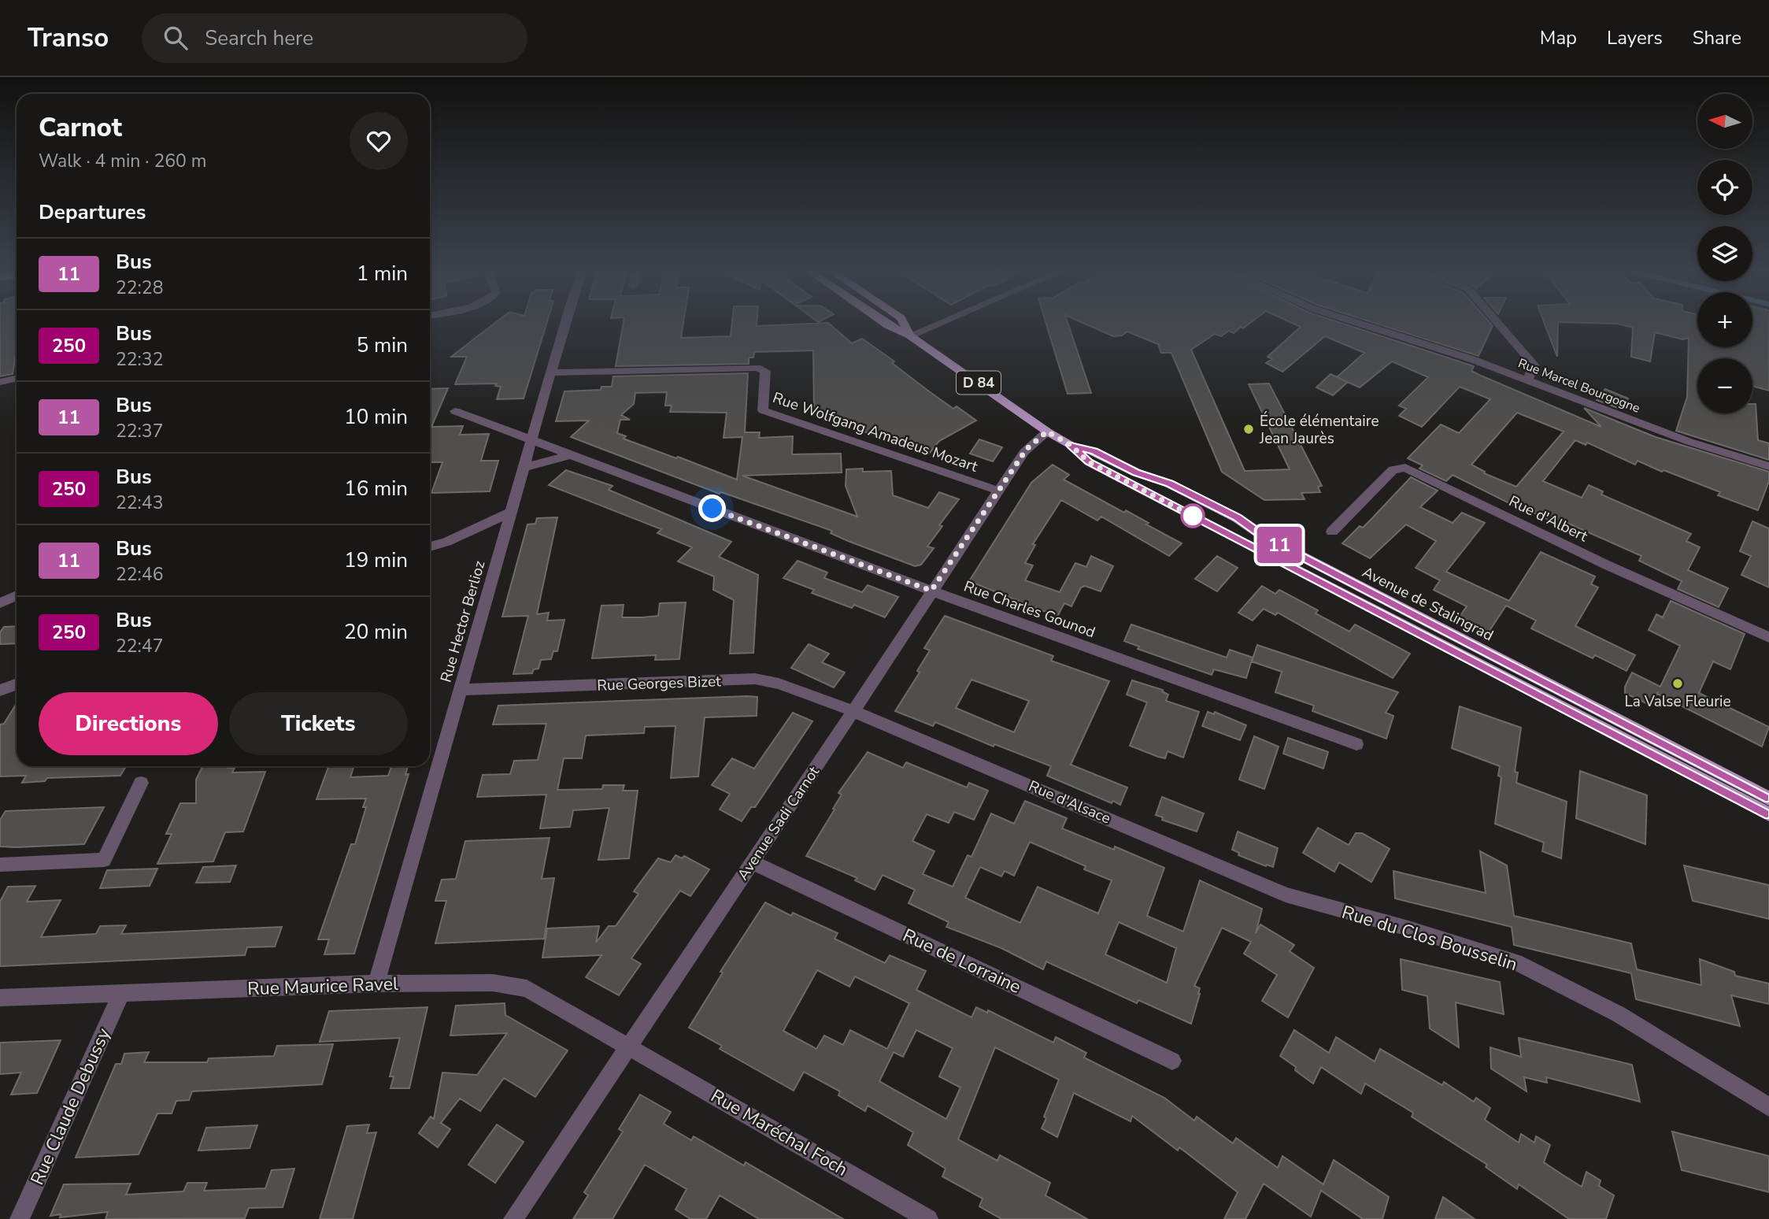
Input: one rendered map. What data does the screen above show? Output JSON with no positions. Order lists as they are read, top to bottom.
{
  "streets": {
    "main road": ["D 84", "Avenue de Stalingrad"],
    "street": [
      "Rue Marcel Bourgogne",
      "Rue Wolfgang Amadeus Mozart",
      "Rue d'Albert",
      "Rue Charles Gounod",
      "Rue Hector Berlioz",
      "Rue Georges Bizet",
      "Rue d'Alsace",
      "Avenue Sadi Carnot",
      "Rue du Clos Bousselin",
      "Rue de Lorraine",
      "Rue Maurice Ravel",
      "Rue Claude Debussy",
      "Rue Maréchal Foch"
    ]
  },
  "crossings": [
    ["Rue Wolfgang Amadeus Mozart", "Rue Hector Berlioz"],
    ["Rue Wolfgang Amadeus Mozart", "Avenue Sadi Carnot"],
    ["Avenue de Stalingrad", "Avenue Sadi Carnot"],
    ["Rue Charles Gounod", "Rue Hector Berlioz"],
    ["Rue Charles Gounod", "Avenue Sadi Carnot"],
    ["Rue Hector Berlioz", "Rue Georges Bizet"],
    ["Rue Hector Berlioz", "Rue Maurice Ravel"],
    ["Rue Georges Bizet", "Rue d'Alsace"],
    ["Rue Georges Bizet", "Avenue Sadi Carnot"],
    ["Rue d'Alsace", "Avenue Sadi Carnot"],
    ["Rue d'Alsace", "Rue du Clos Bousselin"],
    ["Avenue Sadi Carnot", "Rue de Lorraine"],
    ["Avenue Sadi Carnot", "Rue Maurice Ravel"],
    ["Avenue Sadi Carnot", "Rue Maréchal Foch"],
    ["Rue Maurice Ravel", "Rue Claude Debussy"],
    ["Rue Maurice Ravel", "Rue Maréchal Foch"]
  ],
  "places": ["École élémentaire Jean Jaurès", "La Valse Fleurie"],
  "lines": ["bus line 11"],
  "north": "left",
  "page": {
    "header": "Transo",
    "search": "Search here",
    "nav": ["Map", "Layers", "Share"],
    "on_map": "11",
    "map_buttons": ["+", "−"],
    "heading": [
      ["Carnot", "Walk · 4 min · 260 m"],
      "Departures"
    ],
    "list": [
      {
        "mark": "11",
        "name": "Bus",
        "note": "22:28",
        "value": "1 min"
      },
      {
        "mark": "250",
        "name": "Bus",
        "note": "22:32",
        "value": "5 min"
      },
      {
        "mark": "11",
        "name": "Bus",
        "note": "22:37",
        "value": "10 min"
      },
      {
        "mark": "250",
        "name": "Bus",
        "note": "22:43",
        "value": "16 min"
      },
      {
        "mark": "11",
        "name": "Bus",
        "note": "22:46",
        "value": "19 min"
      },
      {
        "mark": "250",
        "name": "Bus",
        "note": "22:47",
        "value": "20 min"
      }
    ],
    "buttons": ["Directions", "Tickets"]
  }
}
